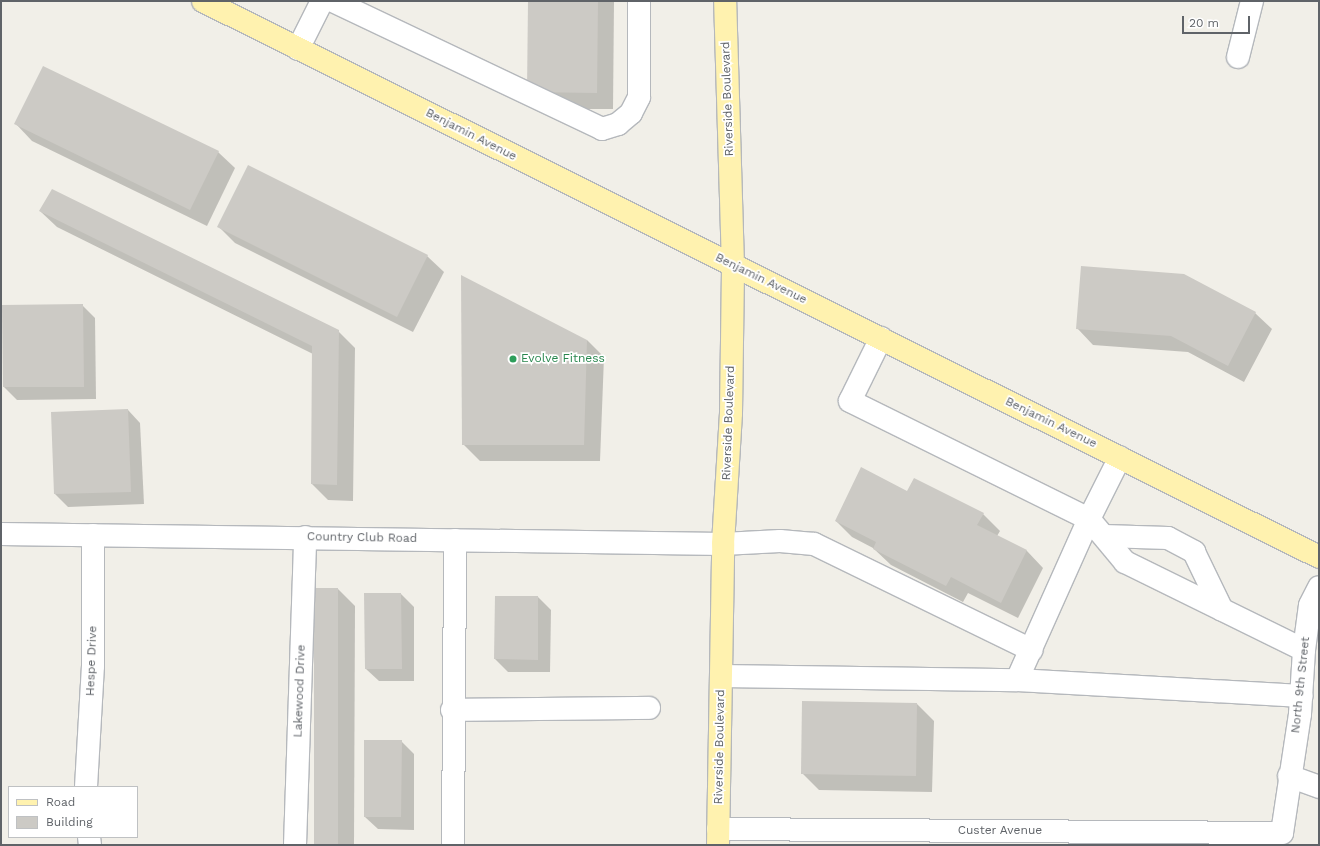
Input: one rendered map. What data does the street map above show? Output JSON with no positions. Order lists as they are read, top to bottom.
{
  "streets": {
    "main road": ["Riverside Boulevard", "Benjamin Avenue"],
    "street": [
      "Country Club Road",
      "Hespe Drive",
      "North 9th Street",
      "Lakewood Drive",
      "Custer Avenue"
    ]
  },
  "crossings": [
    ["Riverside Boulevard", "Benjamin Avenue"],
    ["Riverside Boulevard", "Country Club Road"],
    ["Riverside Boulevard", "Custer Avenue"],
    ["Country Club Road", "Hespe Drive"],
    ["Country Club Road", "Lakewood Drive"],
    ["North 9th Street", "Custer Avenue"]
  ],
  "places": ["Evolve Fitness"],
  "legend": ["Road", "Building"],
  "scale_bar": "20 m"
}
